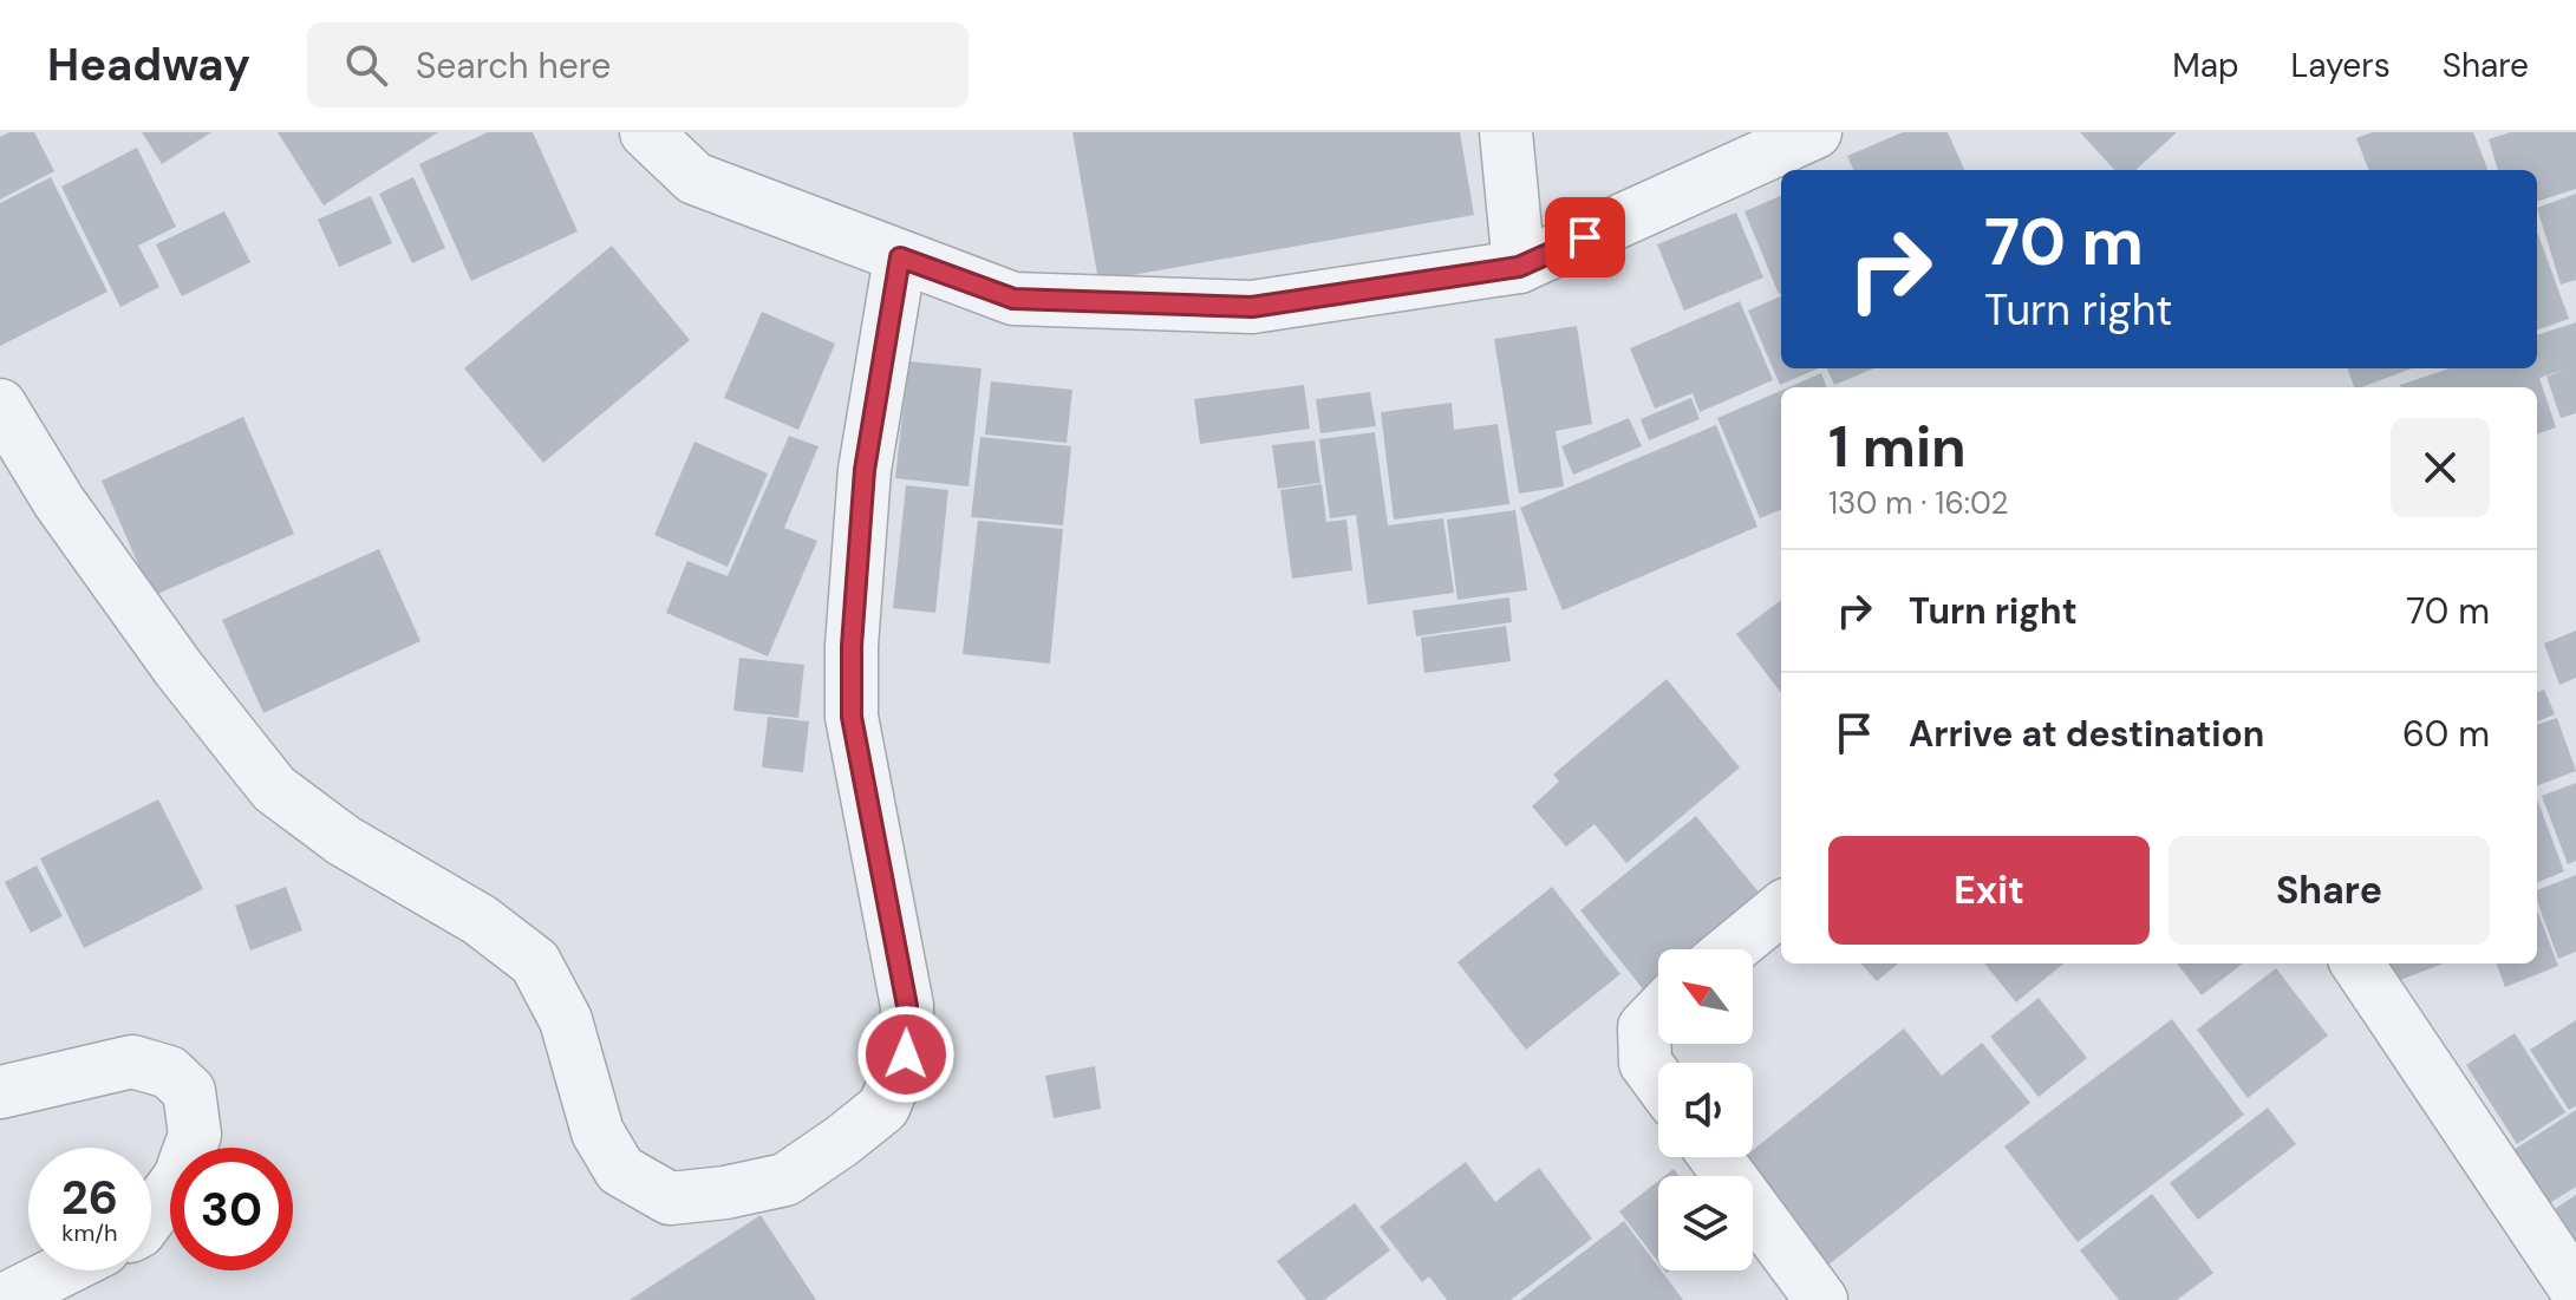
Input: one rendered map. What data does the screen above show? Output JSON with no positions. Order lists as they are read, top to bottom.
{
  "north": "top left",
  "page": {
    "header": "Headway",
    "search": "Search here",
    "nav": ["Map", "Layers", "Share"],
    "turn": ["70 m", "Turn right"],
    "heading": ["1 min", "130 m · 16:02"],
    "list": [
      {
        "name": "Turn right",
        "value": "70 m"
      },
      {
        "name": "Arrive at destination",
        "value": "60 m"
      }
    ],
    "buttons": ["Exit", "Share"],
    "speed": "26 km/h",
    "limit": "30"
  }
}
